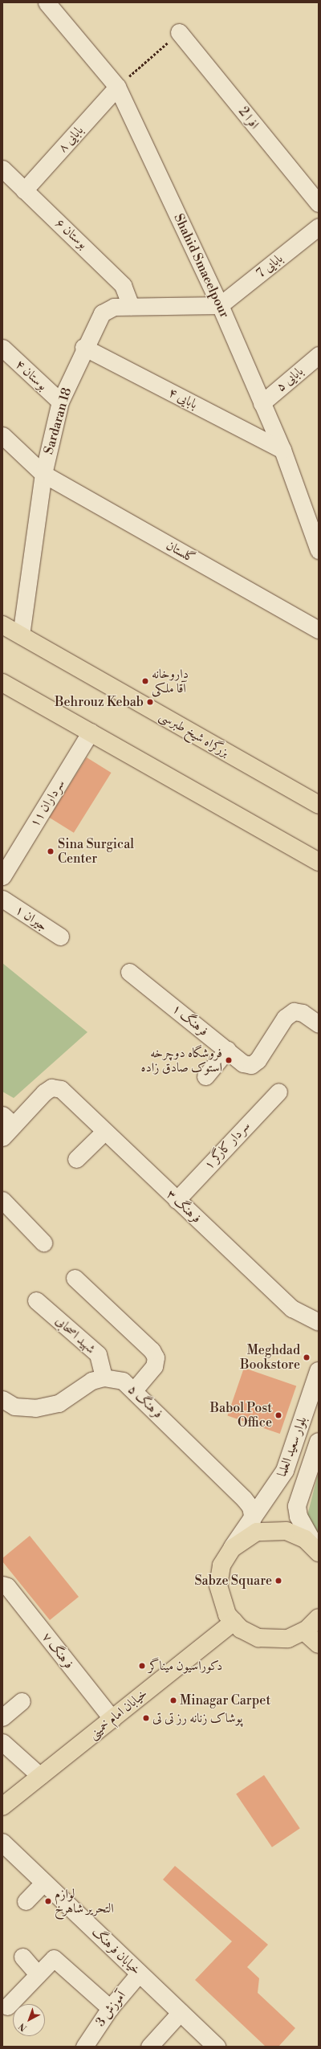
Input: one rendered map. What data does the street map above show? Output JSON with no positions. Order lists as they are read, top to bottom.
{
  "streets": {
    "main road": [
      "بزرگراه شیخ طبرسی",
      "بلوار سعید العلما",
      "خیابان امام خمینی",
      "خیابان فرهنگ"
    ],
    "street": [
      "افرا 2",
      "بابایی ۸",
      "بوستان ۶",
      "Shahid Smaeelpour",
      "بابایی 7",
      "بوستان ۴",
      "بابایی ۵",
      "بابایی ۴",
      "Sardaran 18",
      "گلستان",
      "سرداران ۱۱",
      "جیران ۱",
      "فرهنگ ۱",
      "سردار کارگر ۱",
      "فرهنگ ۳",
      "شهید اصحابی",
      "فرهنگ ۵",
      "فرهنگ ۷",
      "آموزش 3"
    ]
  },
  "crossings": [
    ["بابایی ۸", "بوستان ۶"],
    ["بابایی ۸", "Shahid Smaeelpour"],
    ["بوستان ۶", "Sardaran 18"],
    ["Shahid Smaeelpour", "بابایی 7"],
    ["Shahid Smaeelpour", "بابایی ۵"],
    ["Shahid Smaeelpour", "بابایی ۴"],
    ["Shahid Smaeelpour", "Sardaran 18"],
    ["بابایی 7", "Sardaran 18"],
    ["بوستان ۴", "Sardaran 18"],
    ["بابایی ۴", "Sardaran 18"],
    ["Sardaran 18", "گلستان"],
    ["Sardaran 18", "بزرگراه شیخ طبرسی"],
    ["سردار کارگر ۱", "فرهنگ ۳"],
    ["شهید اصحابی", "فرهنگ ۵"],
    ["فرهنگ ۵", "بلوار سعید العلما"],
    ["فرهنگ ۷", "خیابان امام خمینی"],
    ["خیابان فرهنگ", "آموزش 3"]
  ],
  "places": [
    "داروخانه آقا ملکی",
    "Behrouz Kebab",
    "Sina Surgical Center",
    "فروشگاه دوچرخه استوک صادق زاده",
    "Meghdad Bookstore",
    "Babol Post Office",
    "Sabze Square",
    "دکوراسیون میناگر",
    "Minagar Carpet",
    "پوشاک زنانه رز تی تی",
    "لوازم التحریر شاهرخ"
  ],
  "north": "bottom left"
}
